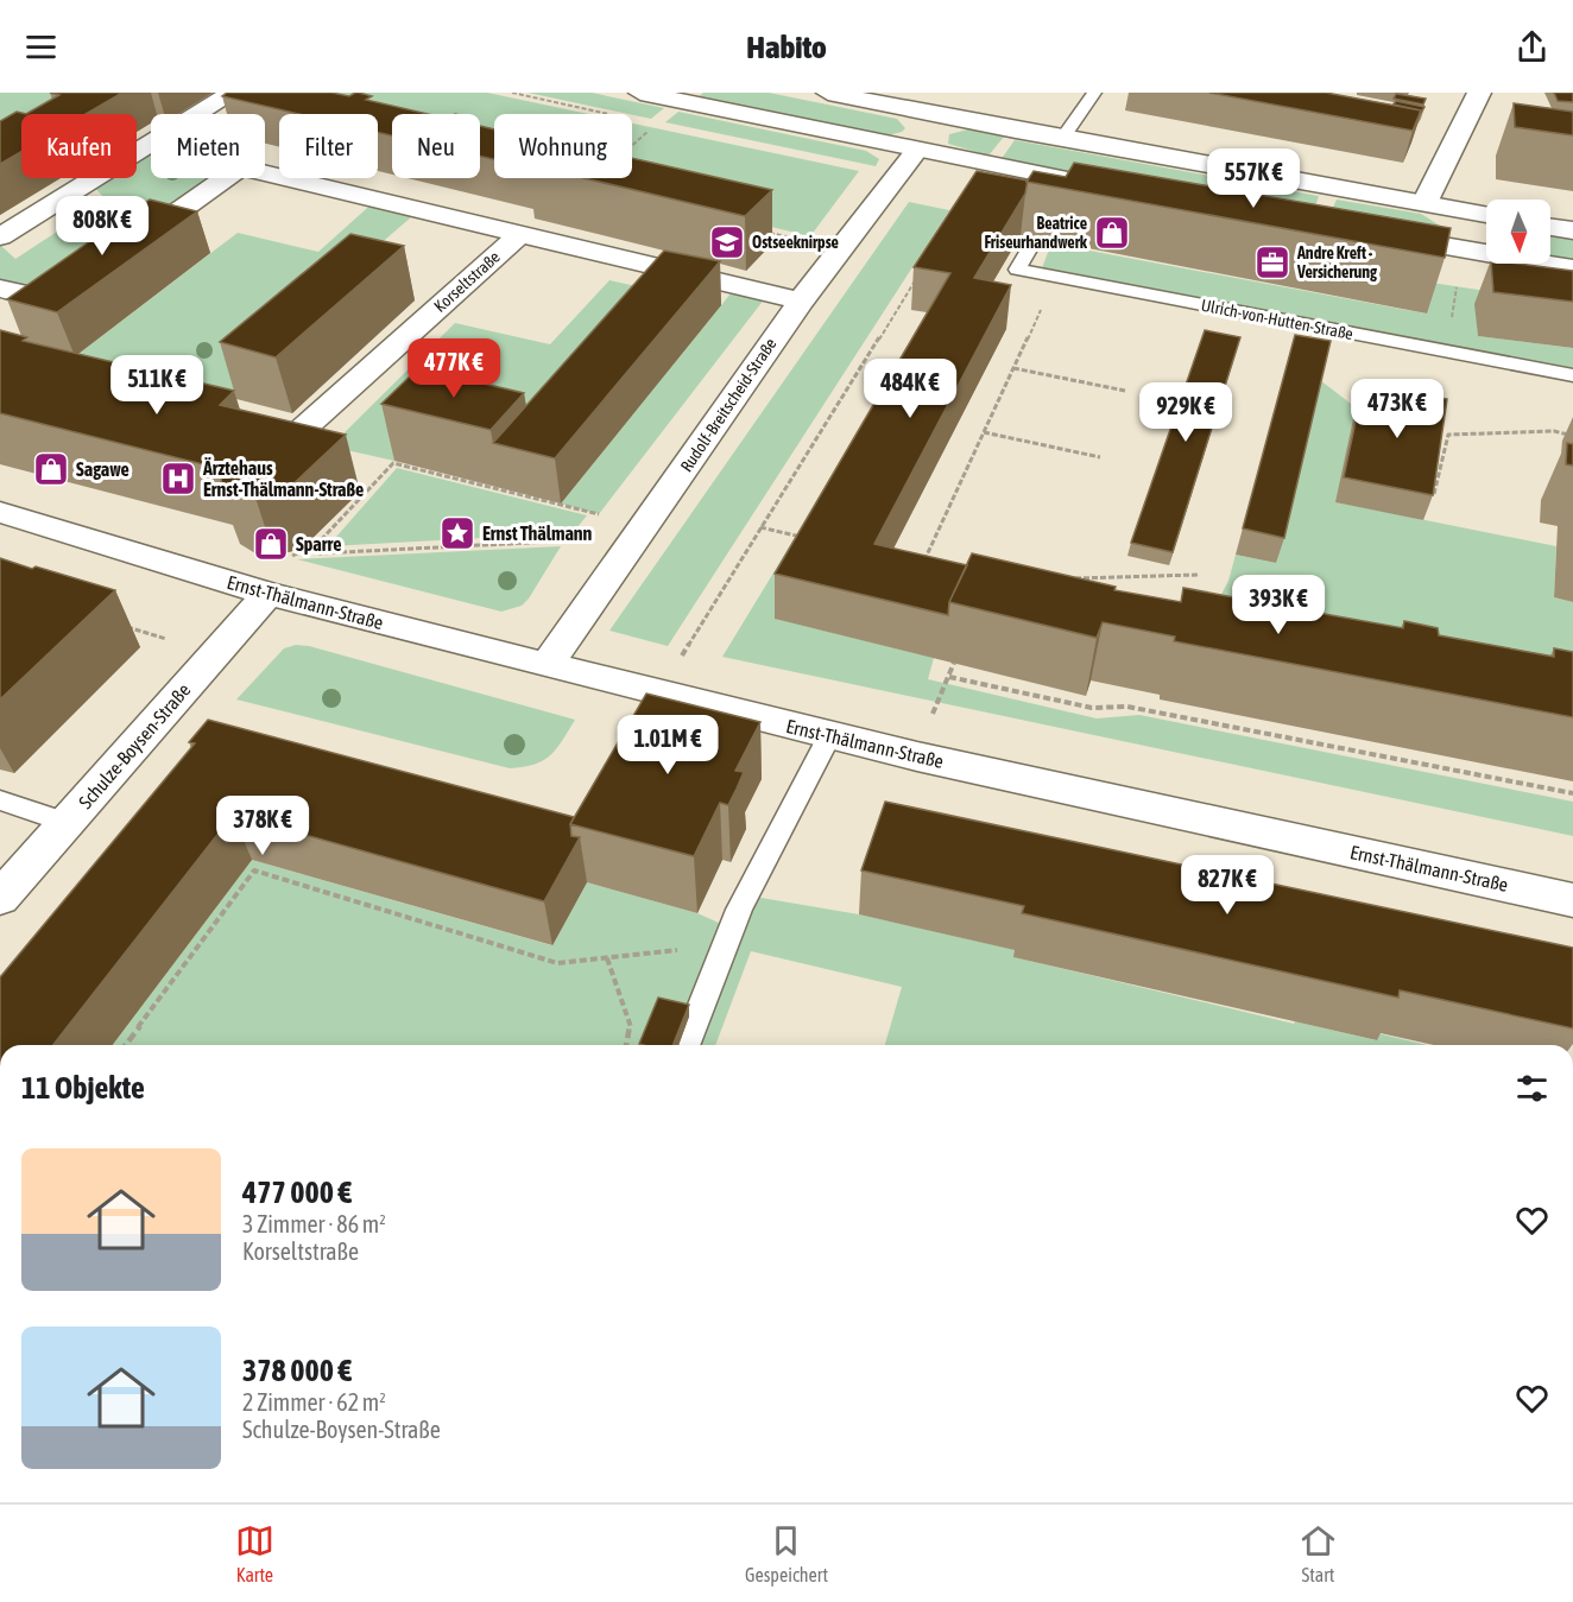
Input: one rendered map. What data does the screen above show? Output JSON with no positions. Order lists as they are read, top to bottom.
{
  "streets": {
    "street": [
      "Korseltstraße",
      "Rudolf-Breitscheid-Straße",
      "Ernst-Thälmann-Straße",
      "Schulze-Boysen-Straße"
    ],
    "lane": ["Ulrich-von-Hutten-Straße"]
  },
  "crossings": [
    ["Korseltstraße", "Rudolf-Breitscheid-Straße"],
    ["Rudolf-Breitscheid-Straße", "Ernst-Thälmann-Straße"],
    ["Ernst-Thälmann-Straße", "Schulze-Boysen-Straße"]
  ],
  "places": {
    "shop": ["Beatrice Friseurhandwerk", "Sagawe", "Sparre"],
    "school or university": ["Ostseeknirpse"],
    "office": ["Andre Kreft - Versicherung"],
    "hospital": ["Ärztehaus Ernst-Thälmann-Straße"],
    "place": ["Ernst Thälmann"]
  },
  "north": "bottom",
  "page": {
    "header": "Habito",
    "chip": [
      "Kaufen",
      "Mieten",
      "Filter",
      "Neu",
      "Wohnung"
    ],
    "price": [
      "557K €",
      "808K €",
      "477K €",
      "511K €",
      "484K €",
      "473K €",
      "929K €",
      "393K €",
      "1.01M €",
      "378K €",
      "827K €"
    ],
    "heading": "11 Objekte",
    "list": [
      {
        "name": "477 000 €",
        "note": "3 Zimmer · 86 m² · Korseltstraße"
      },
      {
        "name": "378 000 €",
        "note": "2 Zimmer · 62 m² · Schulze-Boysen-Straße"
      }
    ],
    "tabs": ["Karte", "Gespeichert", "Start"]
  }
}
